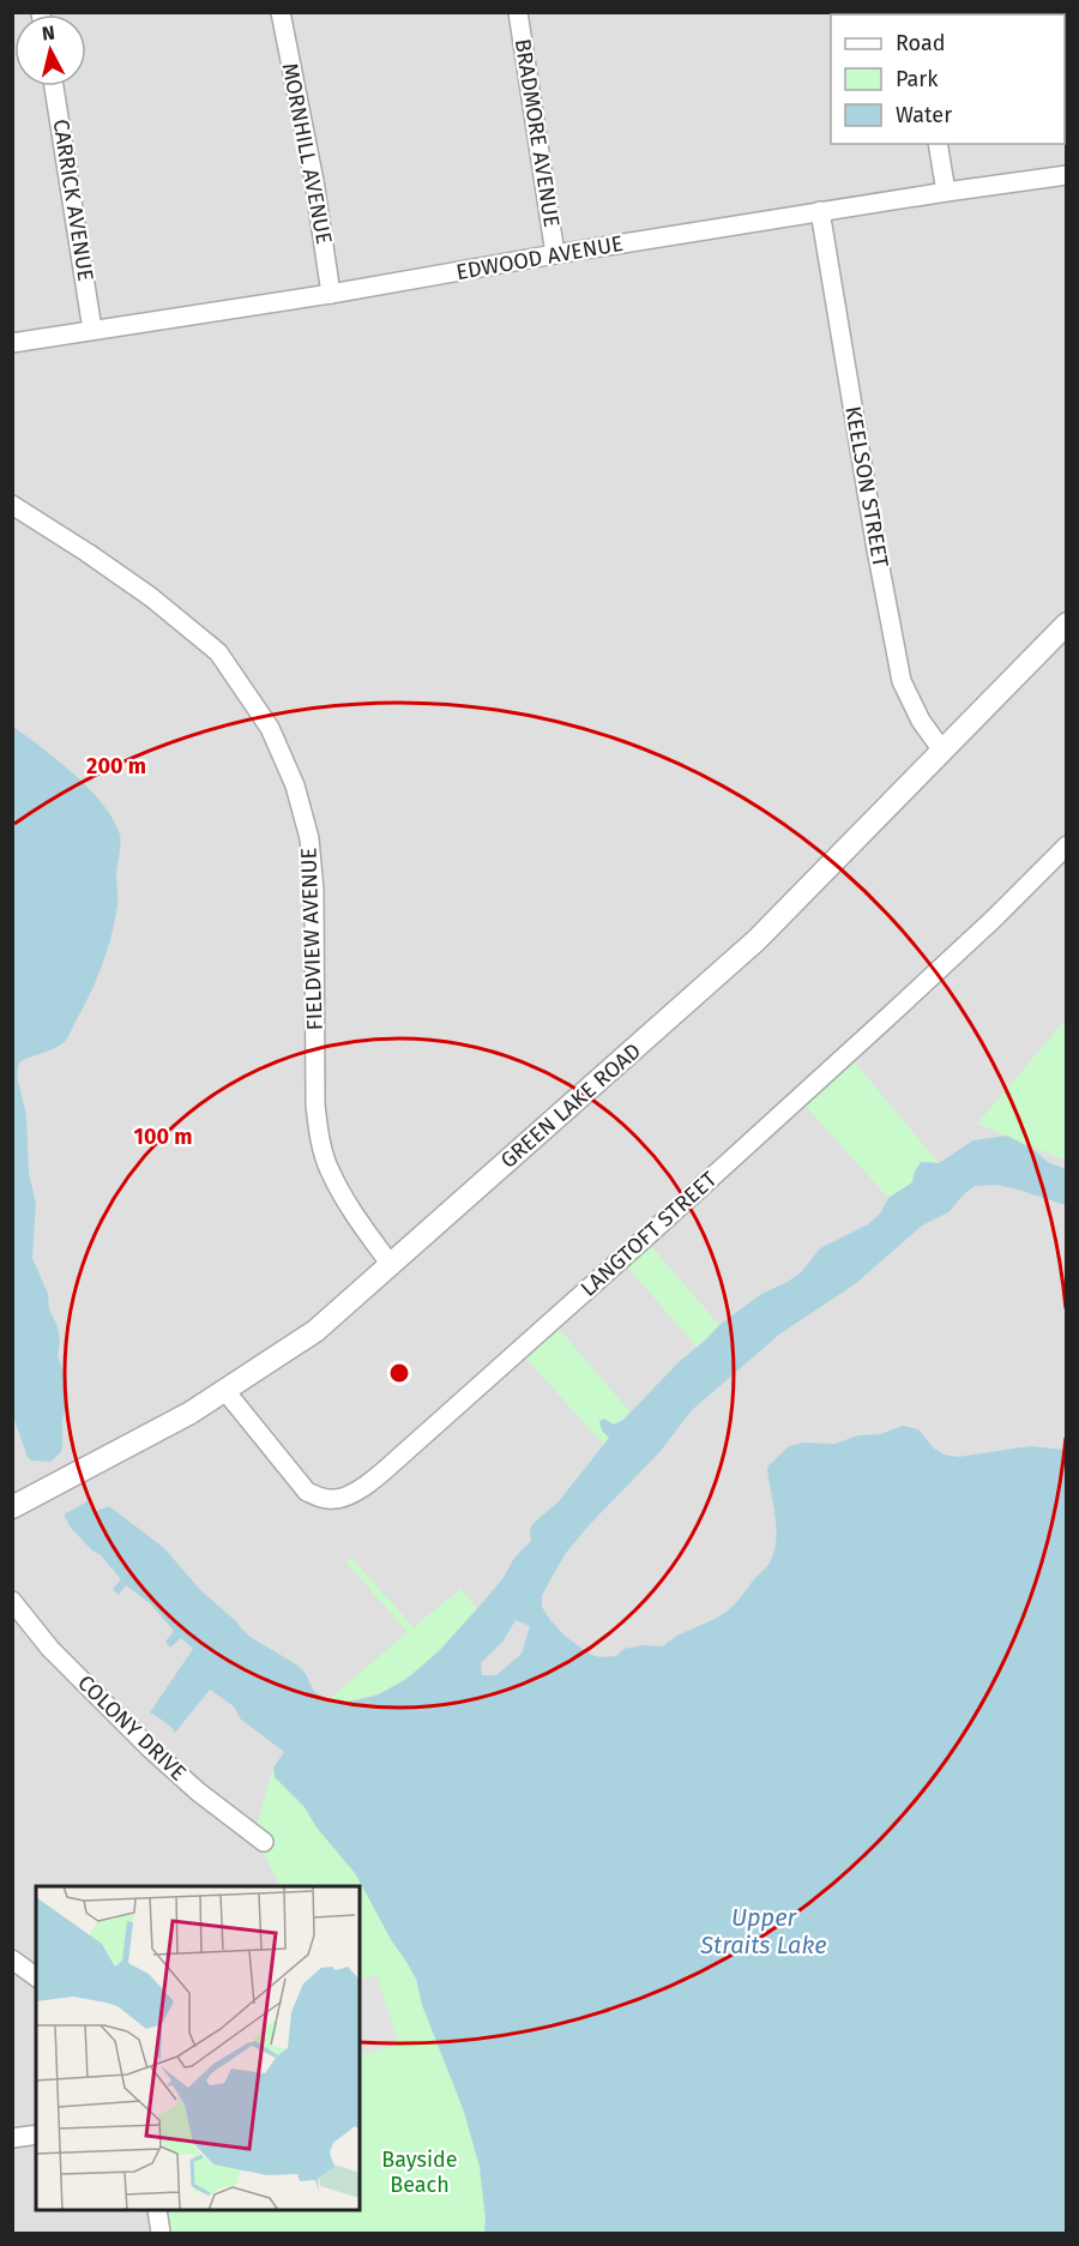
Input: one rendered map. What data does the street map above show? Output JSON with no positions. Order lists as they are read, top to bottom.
{
  "streets": {
    "street": [
      "BRADMORE AVENUE",
      "MORNHILL AVENUE",
      "CARRICK AVENUE",
      "EDWOOD AVENUE",
      "KEELSON STREET",
      "FIELDVIEW AVENUE",
      "GREEN LAKE ROAD",
      "LANGTOFT STREET",
      "COLONY DRIVE"
    ]
  },
  "crossings": [
    ["BRADMORE AVENUE", "EDWOOD AVENUE"],
    ["MORNHILL AVENUE", "EDWOOD AVENUE"],
    ["CARRICK AVENUE", "EDWOOD AVENUE"],
    ["EDWOOD AVENUE", "KEELSON STREET"],
    ["KEELSON STREET", "GREEN LAKE ROAD"],
    ["FIELDVIEW AVENUE", "GREEN LAKE ROAD"],
    ["GREEN LAKE ROAD", "LANGTOFT STREET"]
  ],
  "water": ["Upper Straits Lake"],
  "parks": ["Bayside Beach"],
  "legend": ["Road", "Park", "Water"],
  "north": "top",
  "rings": ["200 m", "100 m"]
}
